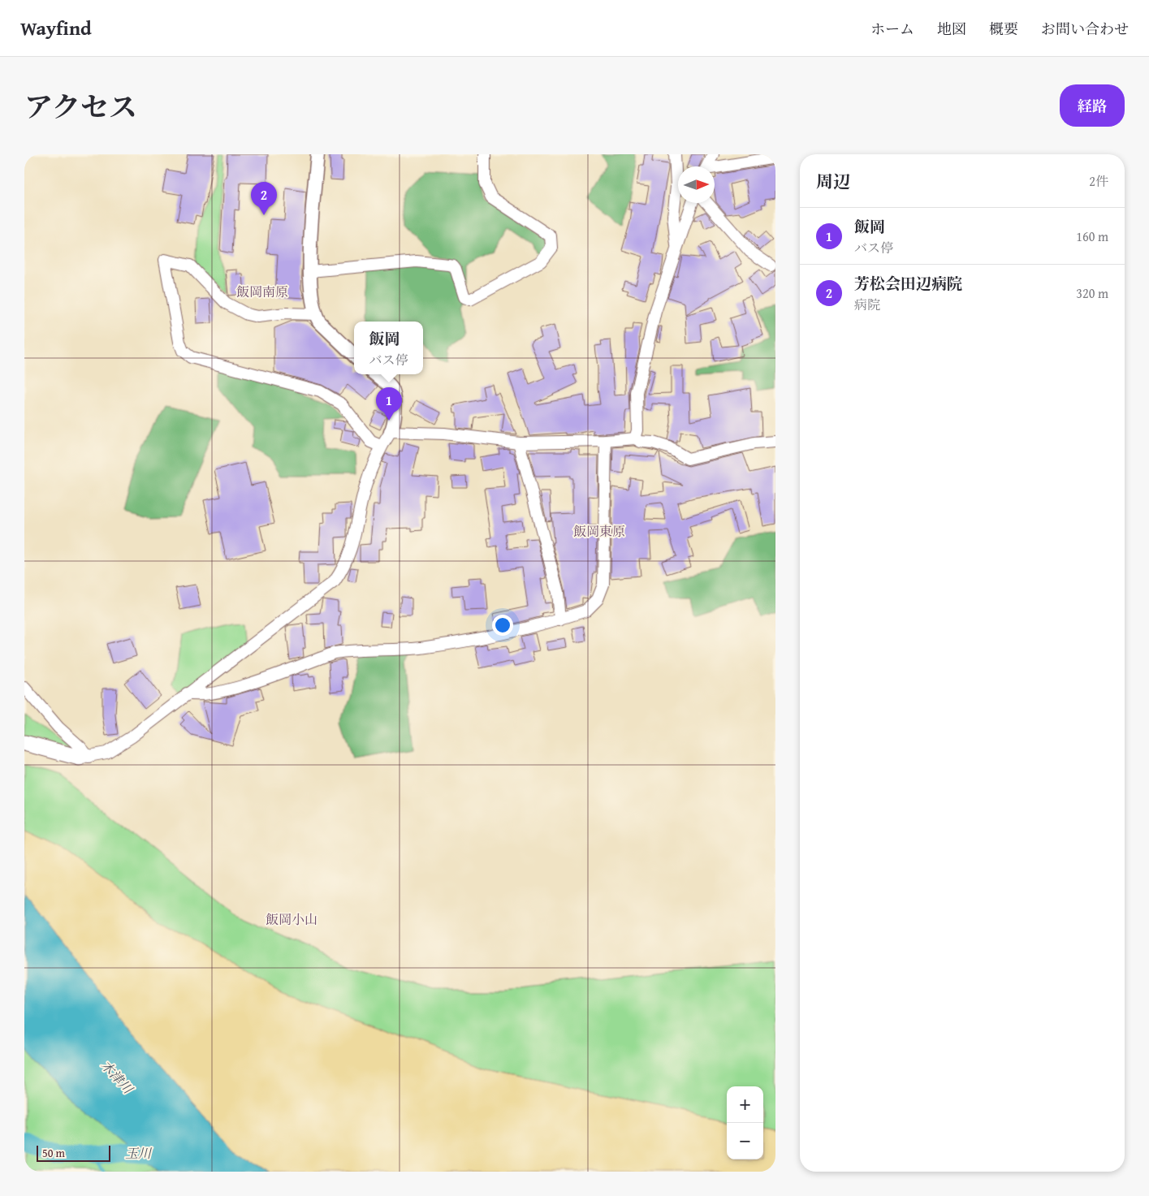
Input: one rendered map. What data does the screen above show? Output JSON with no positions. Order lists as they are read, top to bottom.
{
  "districts": ["飯岡南原", "飯岡東原", "飯岡小山"],
  "water": ["木津川", "玉川"],
  "scale_bar": "50 m",
  "north": "right",
  "page": {
    "header": "Wayfind",
    "nav": [
      "ホーム",
      "地図",
      "概要",
      "お問い合わせ"
    ],
    "title": "アクセス",
    "buttons": "経路",
    "heading": ["周辺", "2件"],
    "pins": ["2", "1"],
    "list": [
      {
        "mark": "1",
        "name": "飯岡",
        "note": "バス停",
        "value": "160 m"
      },
      {
        "mark": "2",
        "name": "芳松会田辺病院",
        "note": "病院",
        "value": "320 m"
      }
    ],
    "popup": ["飯岡", "バス停"],
    "map_buttons": ["+", "−"],
    "scale": "50 m"
  }
}
